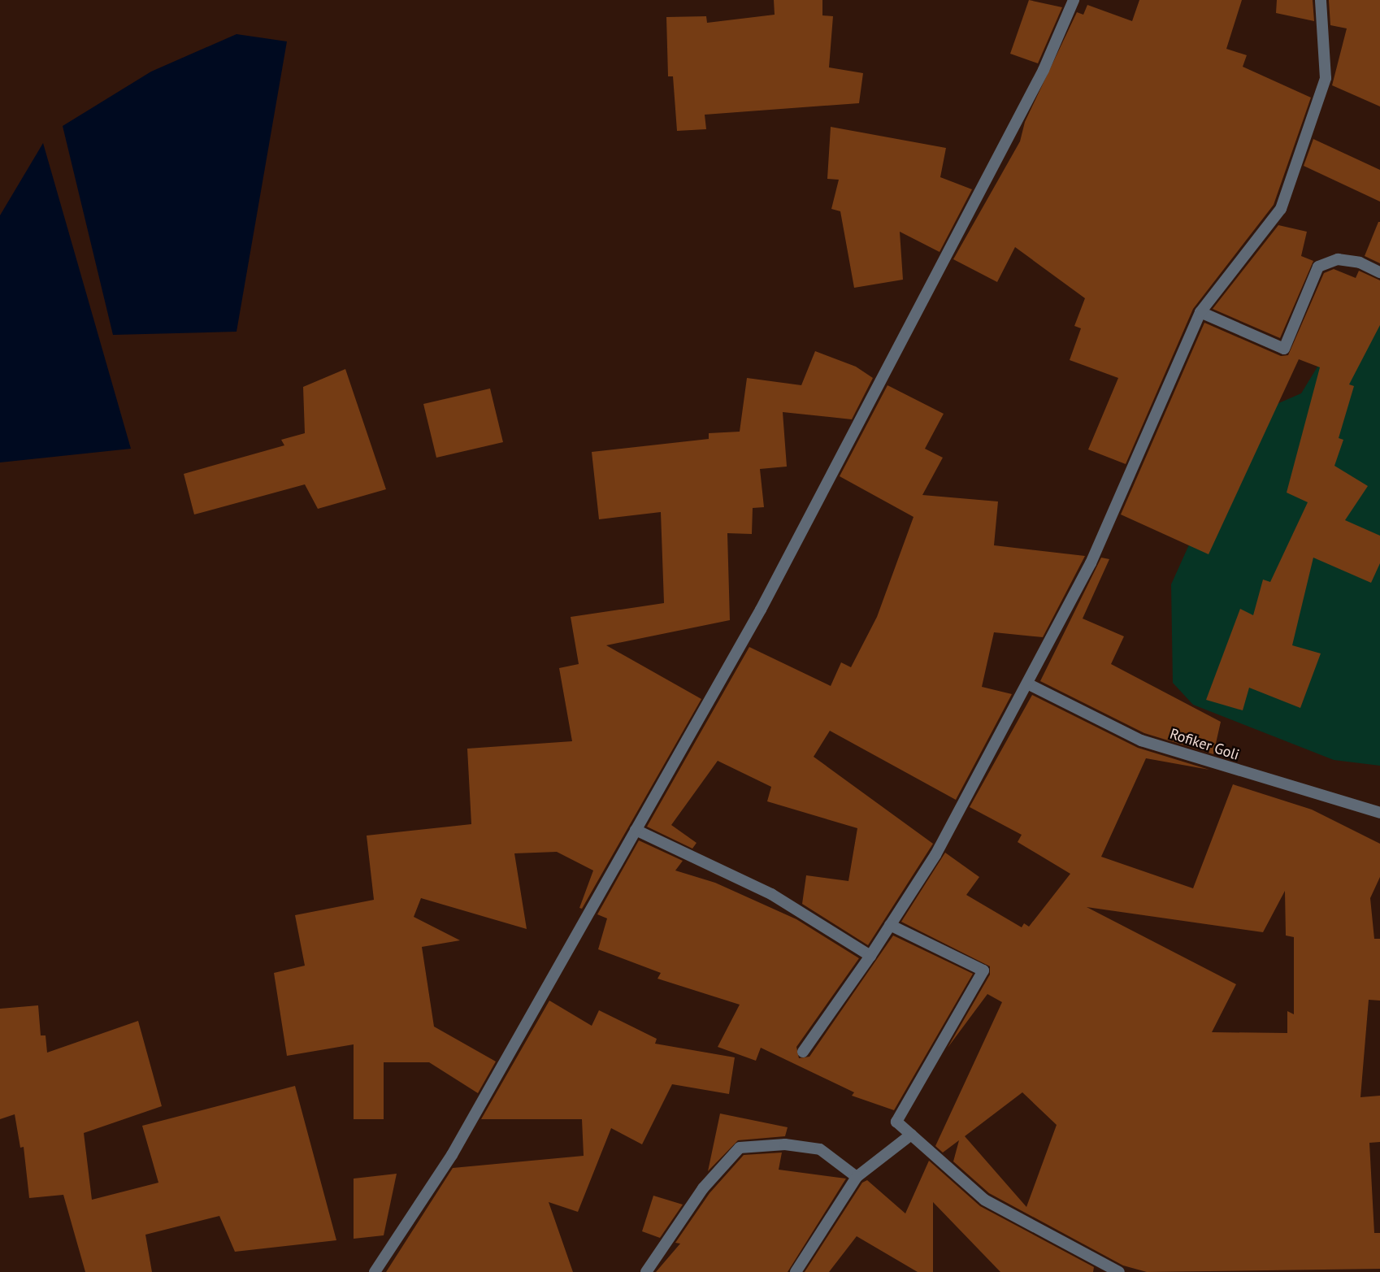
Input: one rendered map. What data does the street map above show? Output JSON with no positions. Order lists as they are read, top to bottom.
{
  "streets": {
    "street": ["Rofiker Goli"]
  }
}
